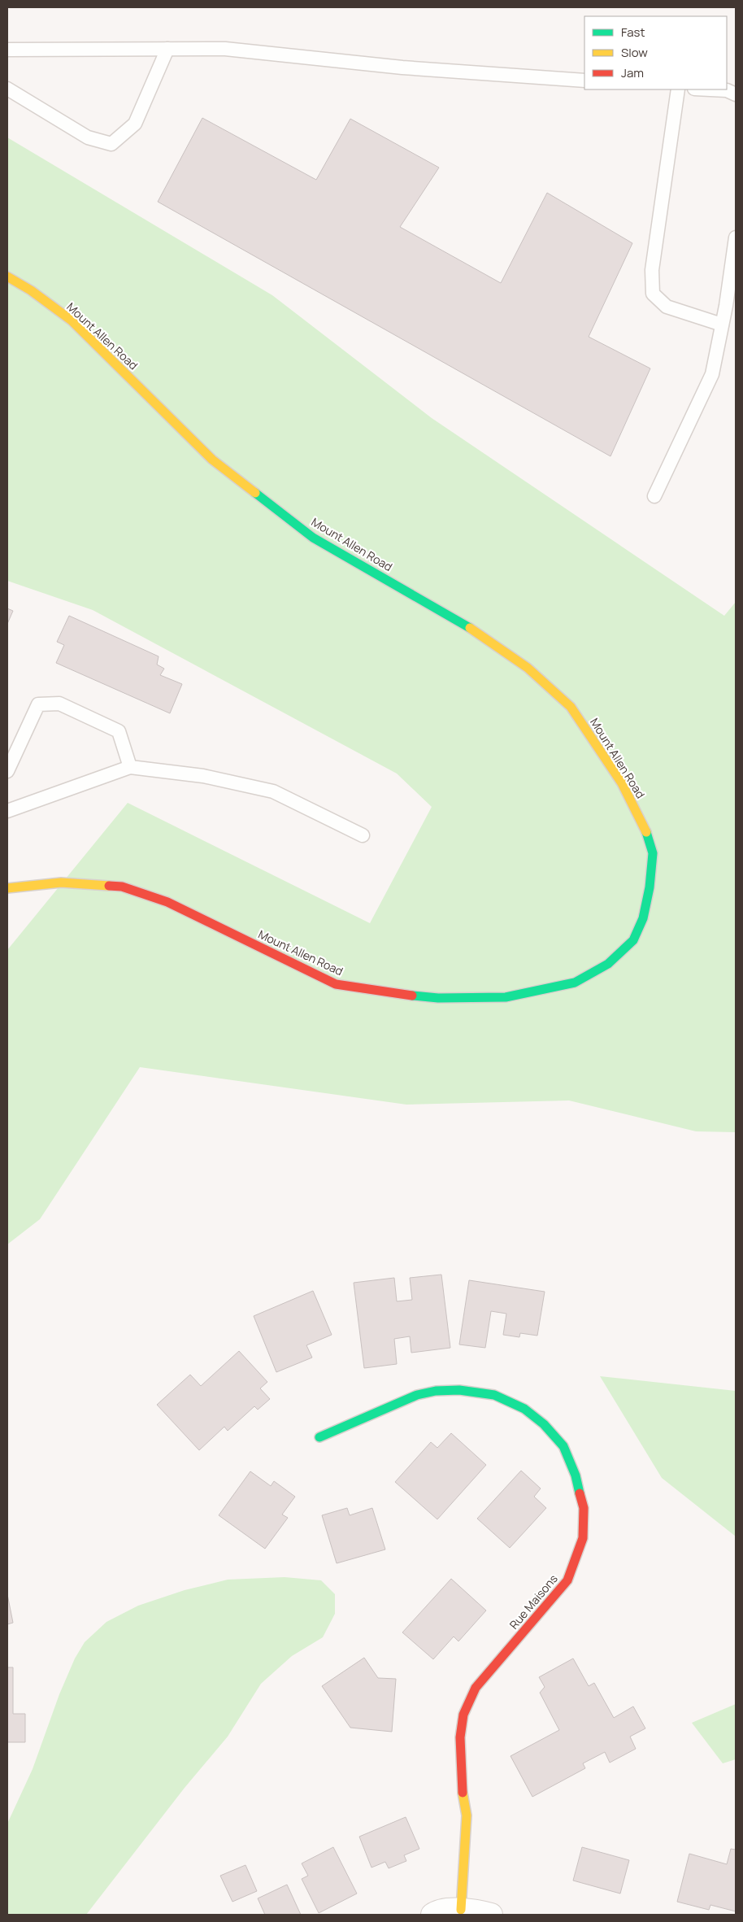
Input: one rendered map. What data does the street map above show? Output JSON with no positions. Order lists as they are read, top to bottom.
{
  "streets": {
    "street": ["Mount Allen Road", "Rue Maisons"]
  },
  "legend": ["Fast", "Slow", "Jam"]
}
